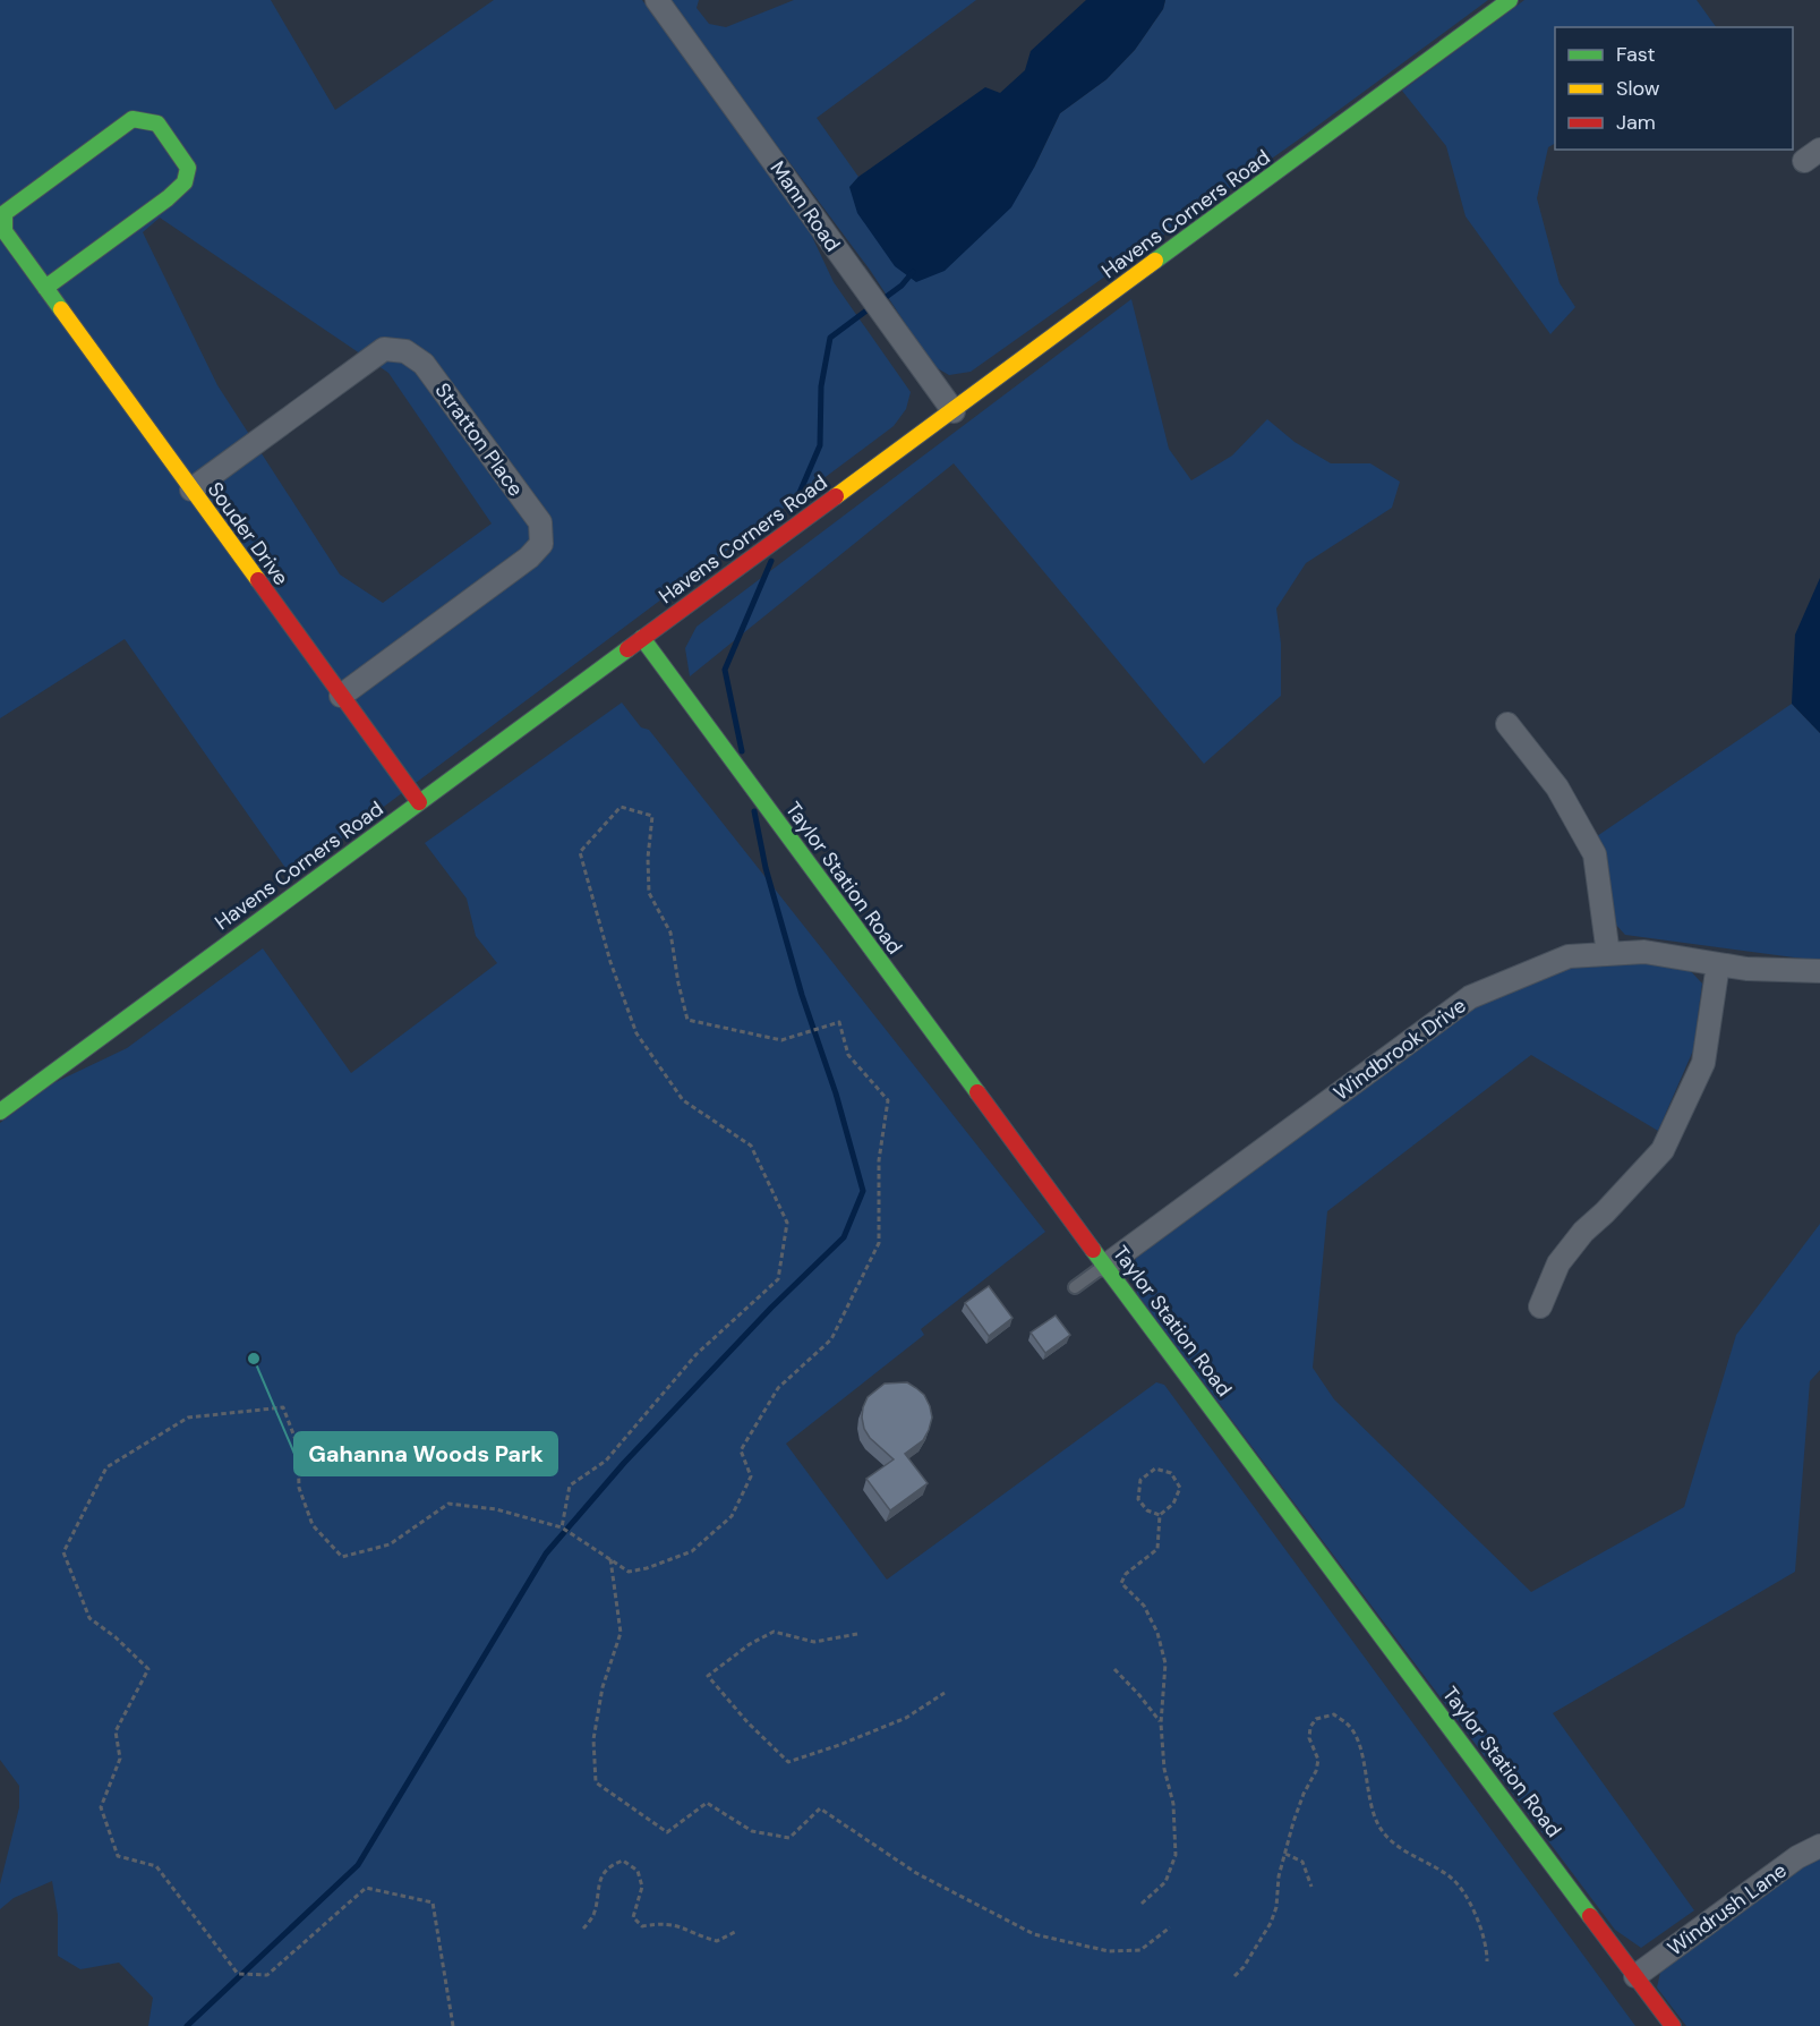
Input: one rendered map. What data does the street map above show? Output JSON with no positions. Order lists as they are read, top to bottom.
{
  "streets": {
    "main road": ["Havens Corners Road", "Souder Drive", "Taylor Station Road"],
    "street": [
      "Mann Road",
      "Stratton Place",
      "Windbrook Drive",
      "Windrush Lane"
    ]
  },
  "crossings": [
    ["Mann Road", "Havens Corners Road"],
    ["Havens Corners Road", "Souder Drive"],
    ["Havens Corners Road", "Taylor Station Road"],
    ["Stratton Place", "Souder Drive"],
    ["Taylor Station Road", "Windbrook Drive"],
    ["Taylor Station Road", "Windrush Lane"]
  ],
  "places": ["Gahanna Woods Park"],
  "legend": ["Fast", "Slow", "Jam"]
}
